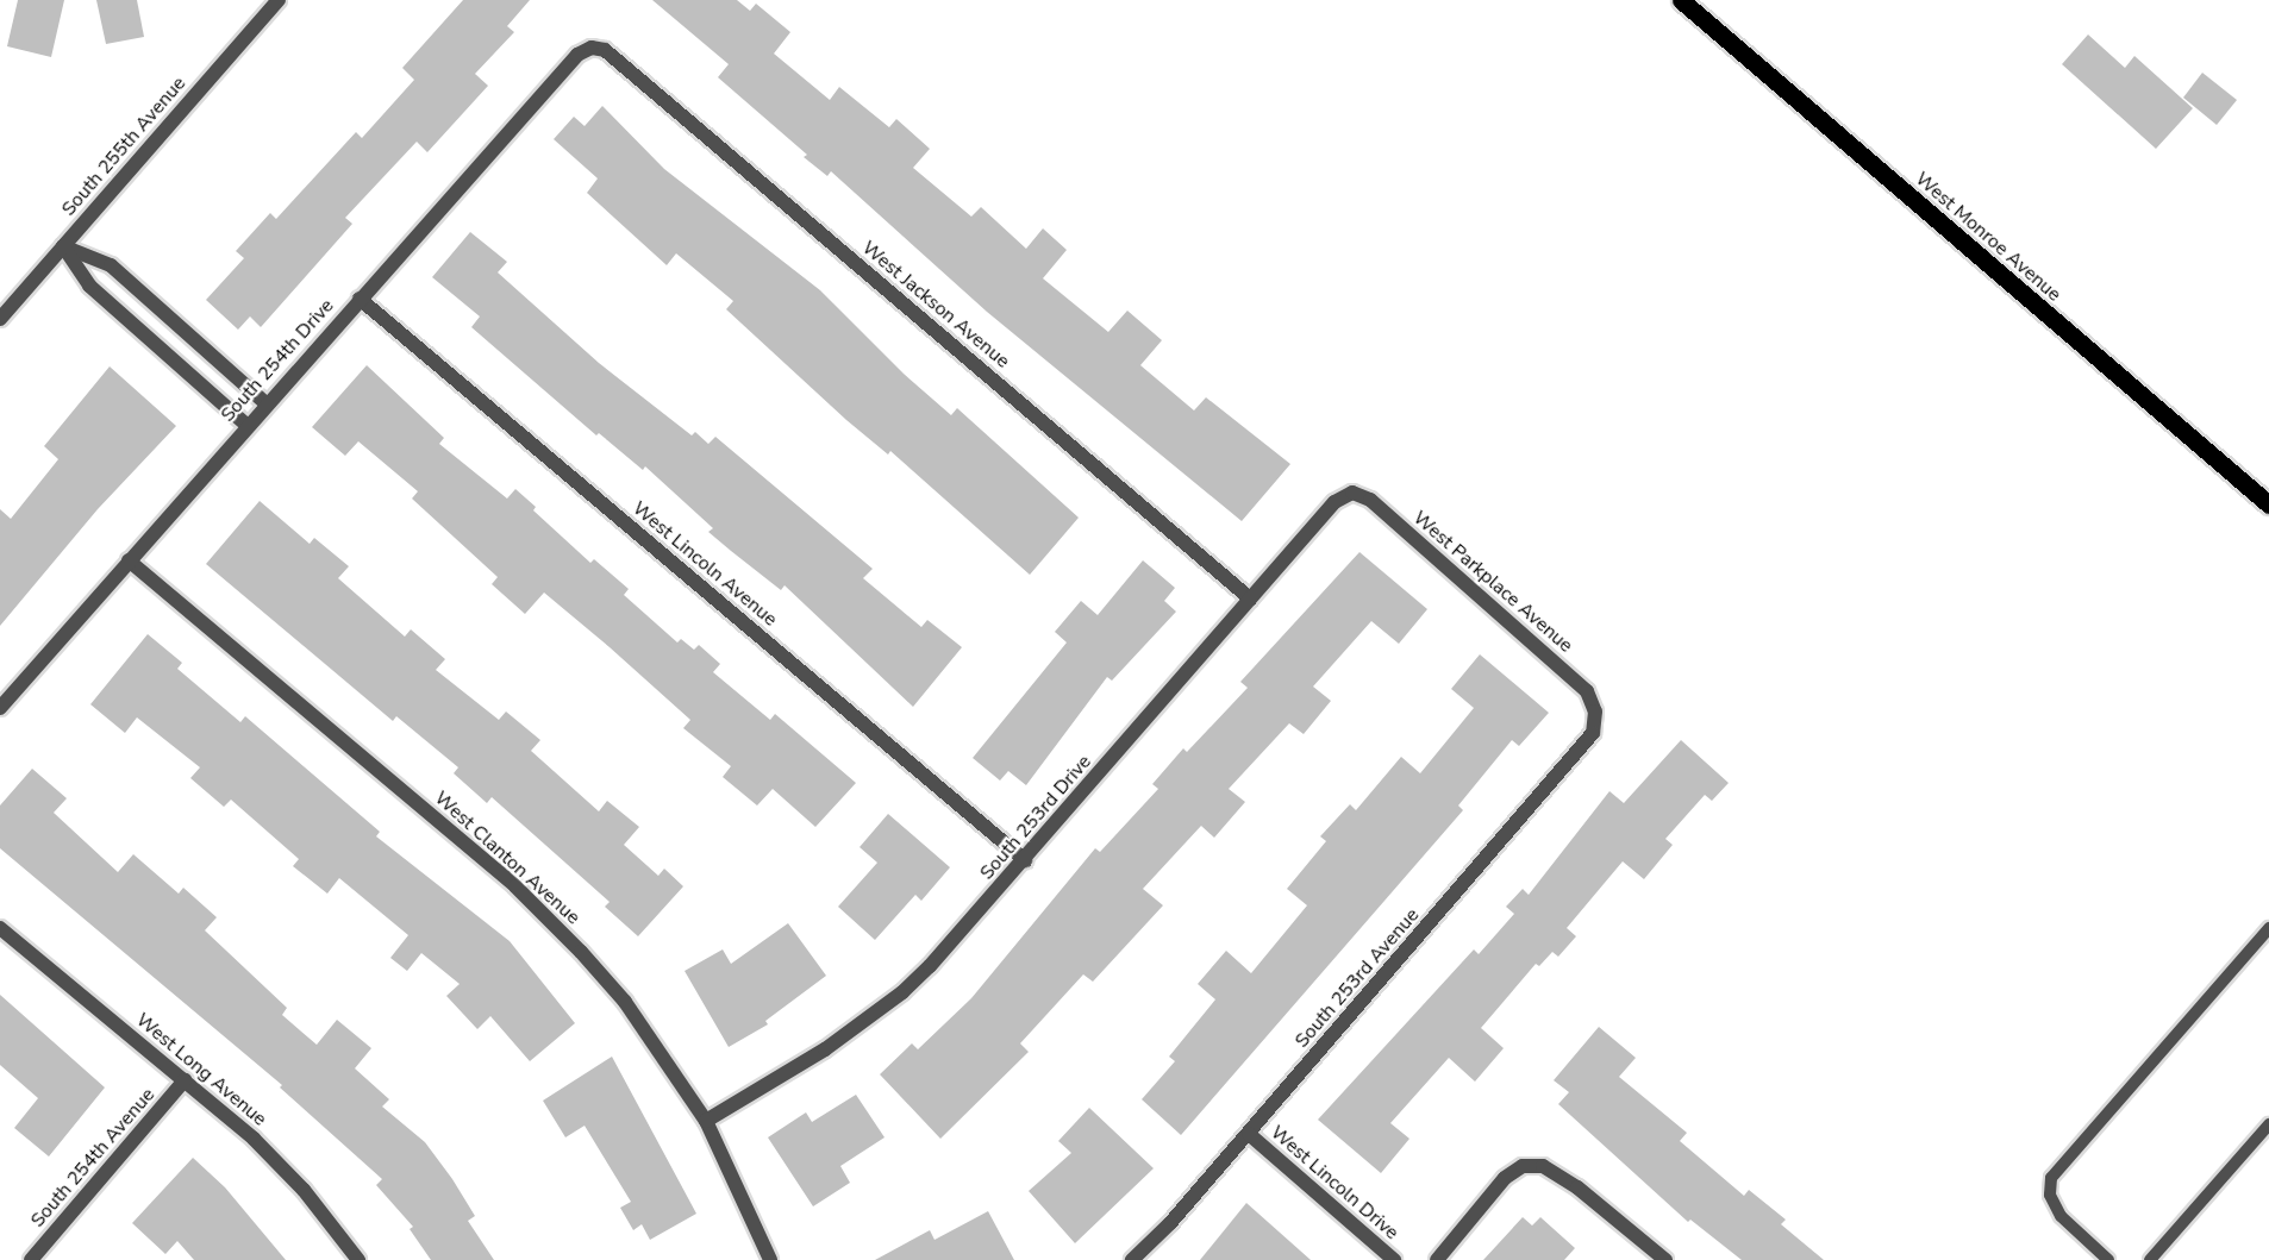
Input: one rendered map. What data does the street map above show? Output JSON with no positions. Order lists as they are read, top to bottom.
{
  "streets": {
    "main road": ["West Monroe Avenue"],
    "street": [
      "South 255th Avenue",
      "West Jackson Avenue",
      "South 254th Drive",
      "West Lincoln Avenue",
      "West Parkplace Avenue",
      "South 253rd Drive",
      "West Clanton Avenue",
      "South 253rd Avenue",
      "West Long Avenue",
      "South 254th Avenue",
      "West Lincoln Drive"
    ]
  },
  "crossings": [
    ["West Jackson Avenue", "South 254th Drive"],
    ["West Jackson Avenue", "South 253rd Drive"],
    ["South 254th Drive", "West Lincoln Avenue"],
    ["South 254th Drive", "West Clanton Avenue"],
    ["West Lincoln Avenue", "South 253rd Drive"],
    ["West Parkplace Avenue", "South 253rd Drive"],
    ["West Parkplace Avenue", "South 253rd Avenue"],
    ["South 253rd Drive", "West Clanton Avenue"],
    ["South 253rd Avenue", "West Lincoln Drive"],
    ["West Long Avenue", "South 254th Avenue"]
  ]
}
